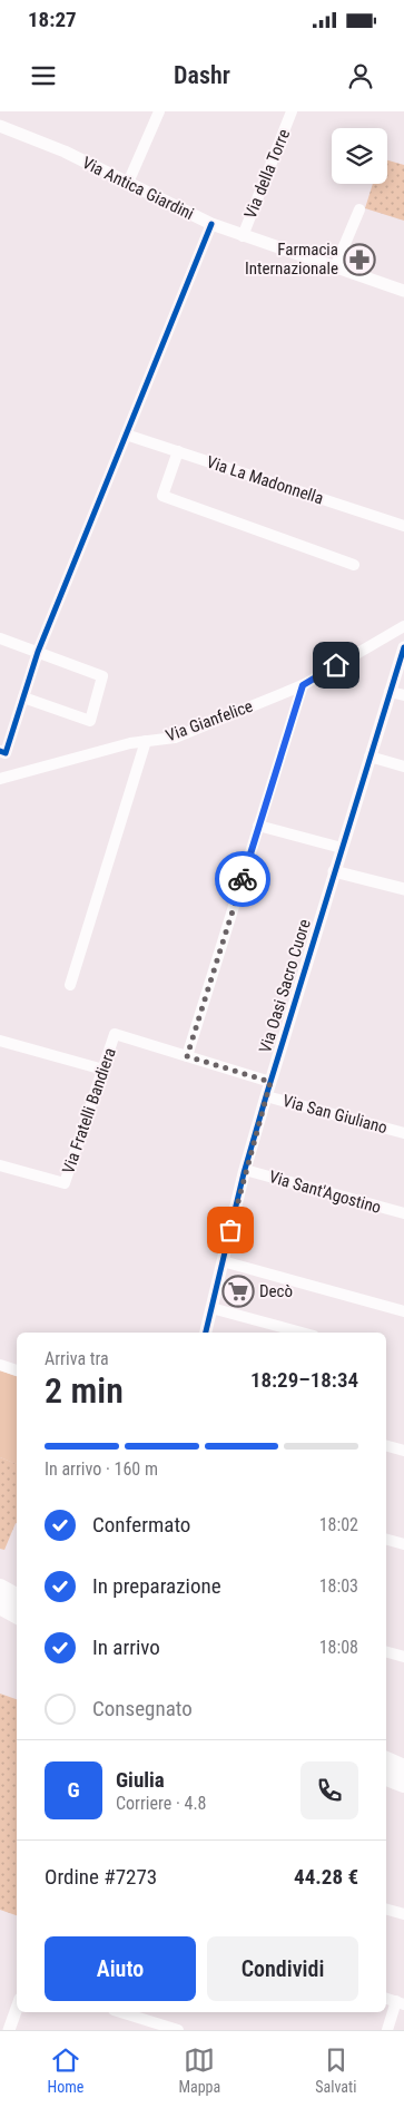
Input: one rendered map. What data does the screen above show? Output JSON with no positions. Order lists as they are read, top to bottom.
{
  "streets": {
    "street": [
      "Via della Torre",
      "Via Antica Giardini",
      "Via La Madonnella",
      "Via Gianfelice",
      "Via Oasi Sacro Cuore",
      "Via Fratelli Bandiera",
      "Via San Giuliano",
      "Via Sant'Agostino"
    ]
  },
  "crossings": [
    ["Via della Torre", "Via Antica Giardini"],
    ["Via Oasi Sacro Cuore", "Via Fratelli Bandiera"],
    ["Via Oasi Sacro Cuore", "Via San Giuliano"],
    ["Via Oasi Sacro Cuore", "Via Sant'Agostino"]
  ],
  "places": {
    "pharmacy": ["Farmacia Internazionale"],
    "supermarket": ["Decò"]
  },
  "page": {
    "status": "18:27",
    "header": "Dashr",
    "heading": ["2 min", "Arriva tra", "18:29–18:34"],
    "panel": [
      "Giulia",
      "Corriere · 4.8",
      "Ordine #7273",
      "44.28 €"
    ],
    "bar": "In arrivo · 160 m",
    "list": [
      ["Confermato", "18:02"],
      ["In preparazione", "18:03"],
      ["In arrivo", "18:08"],
      "Consegnato"
    ],
    "round": "G",
    "buttons": ["Aiuto", "Condividi"],
    "tabs": ["Home", "Mappa", "Salvati"]
  }
}
